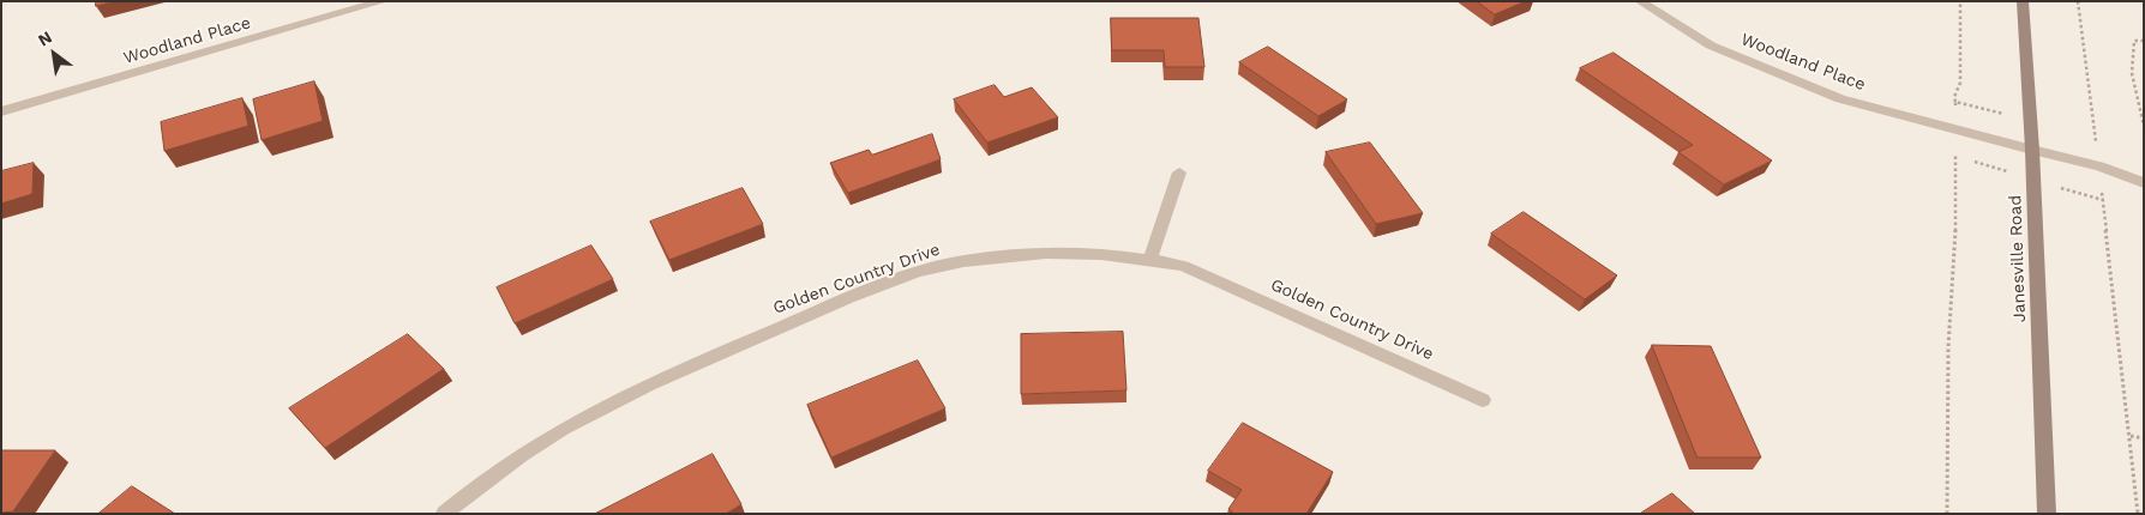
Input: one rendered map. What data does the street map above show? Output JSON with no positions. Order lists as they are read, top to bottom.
{
  "streets": {
    "main road": ["Janesville Road"],
    "street": ["Woodland Place", "Golden Country Drive"]
  },
  "crossings": [
    ["Woodland Place", "Janesville Road"]
  ],
  "north": "top left"
}
